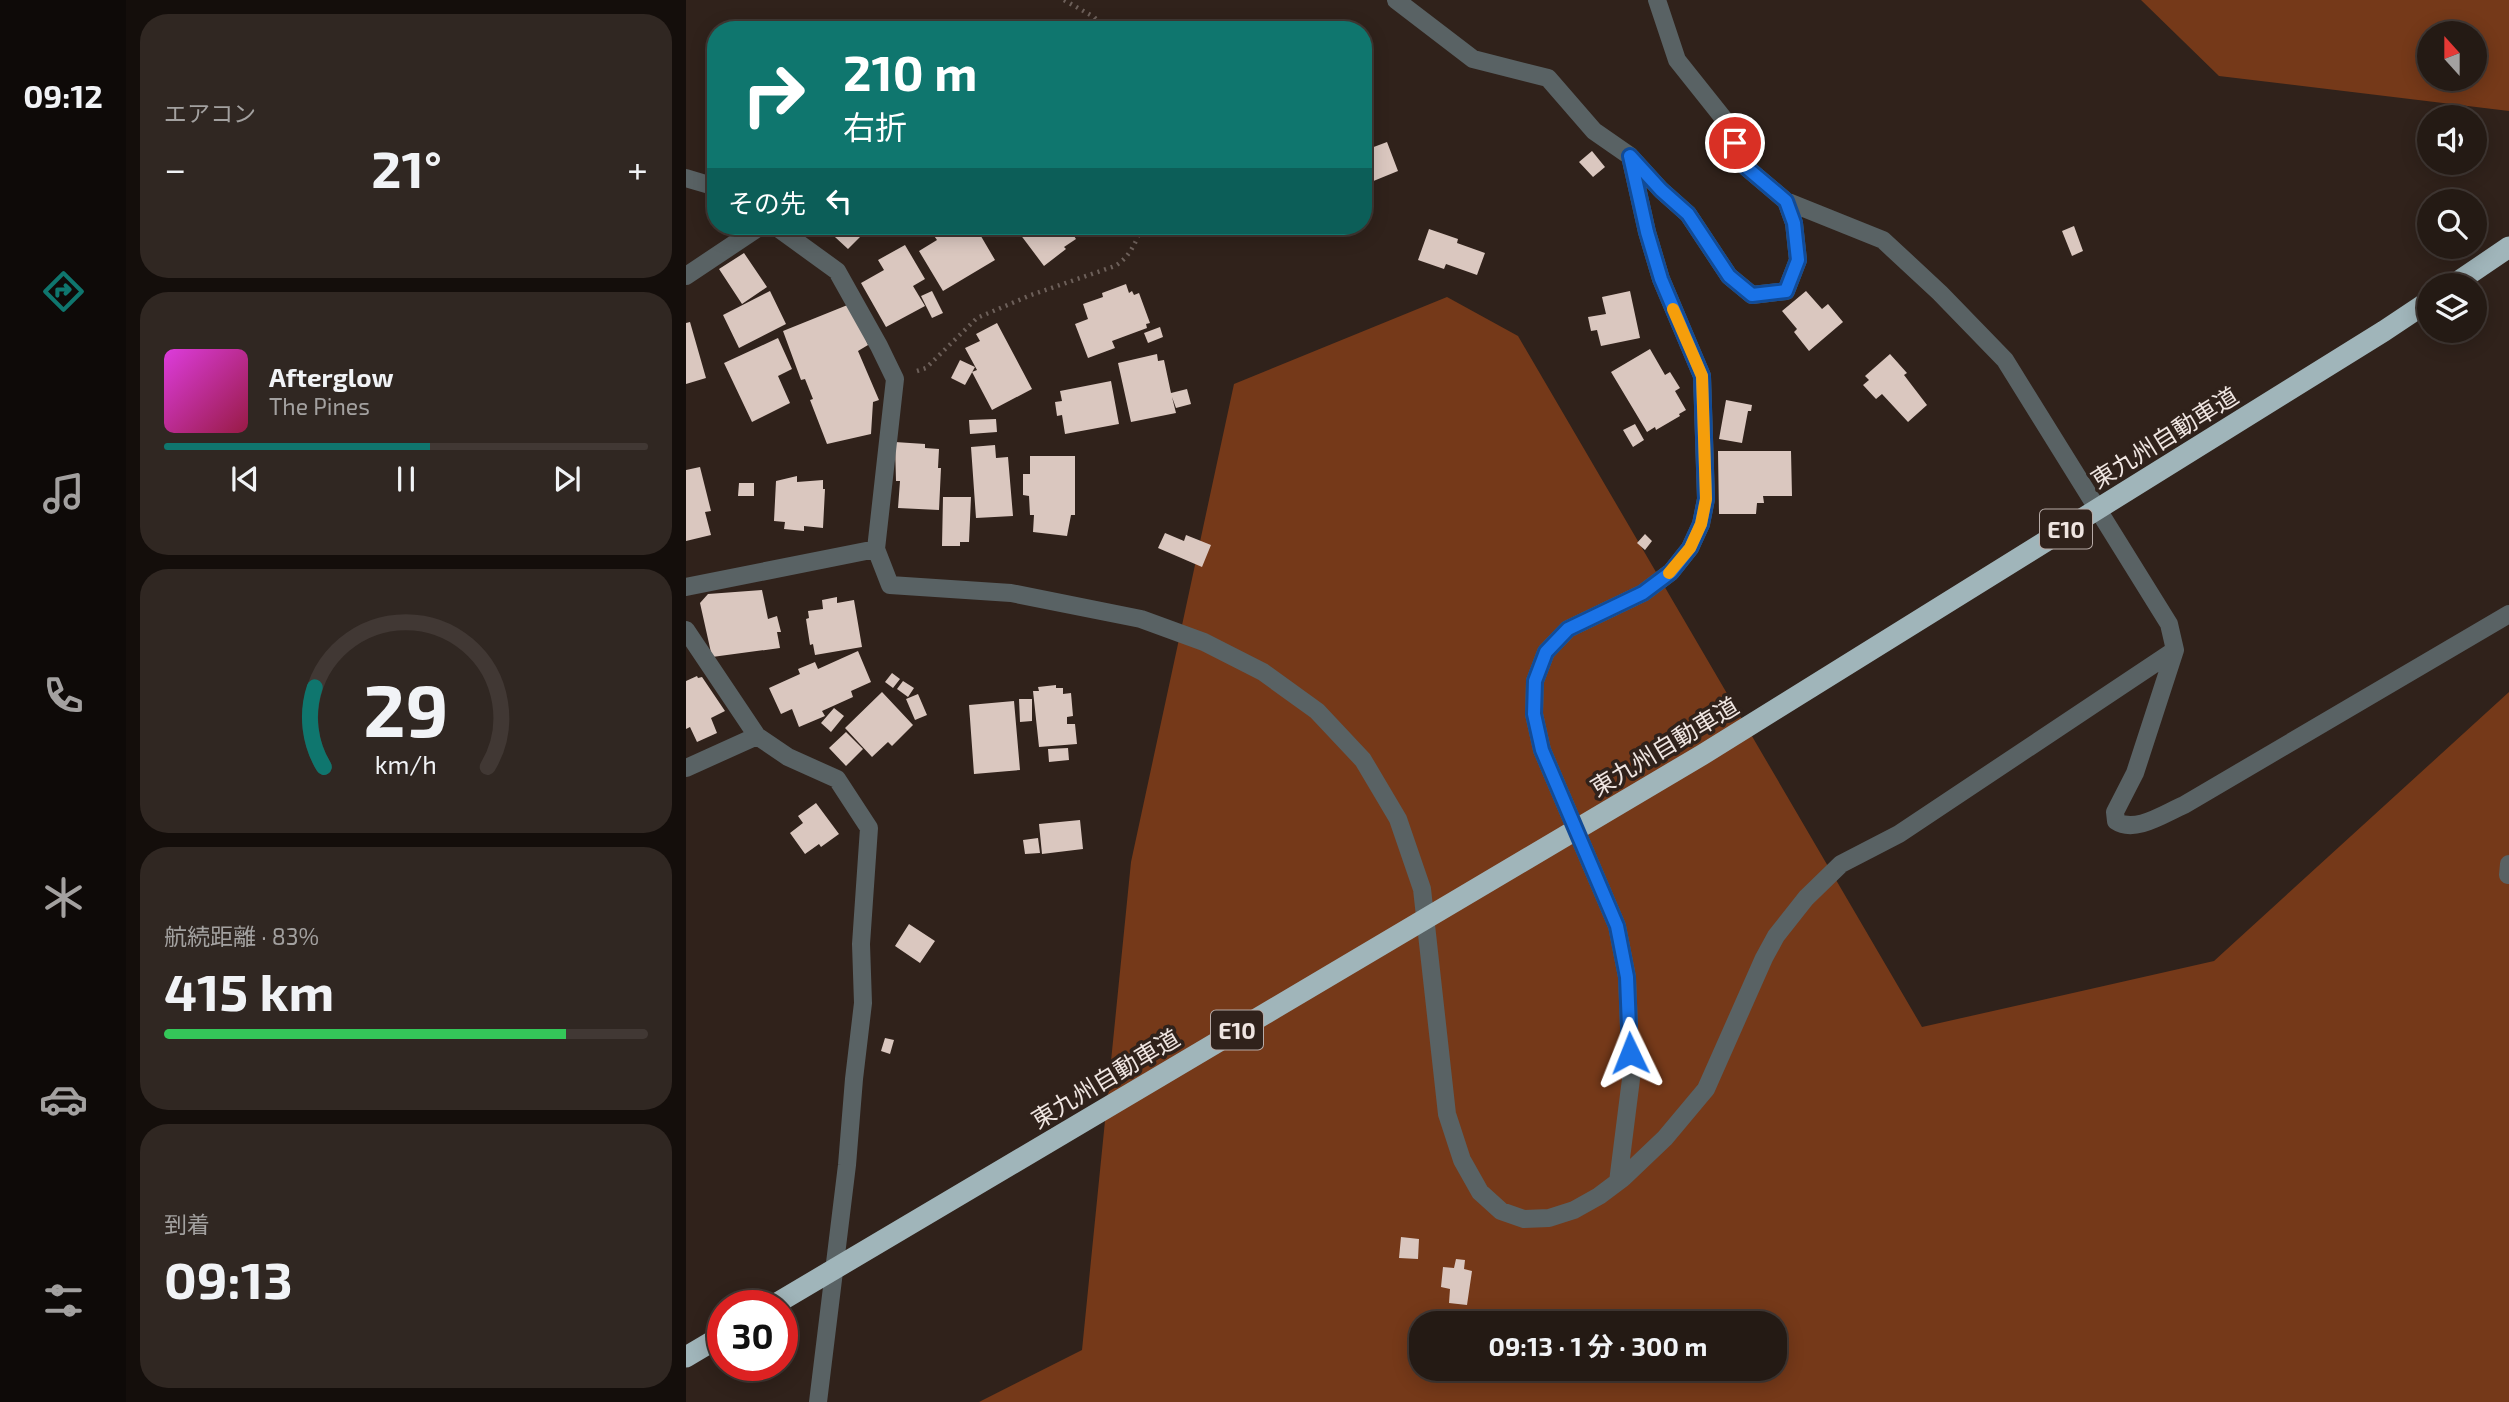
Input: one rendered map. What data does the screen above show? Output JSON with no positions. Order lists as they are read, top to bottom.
{
  "streets": {
    "highway": ["東九州自動車道", "E10"]
  },
  "north": "top",
  "page": {
    "tabs": "09:12",
    "tile": [
      "エアコン",
      ["航続距離 · 83%", "415 km"],
      ["到着", "09:13"]
    ],
    "turn": ["210 m", "右折"],
    "heat": ["−", "21°", "+"],
    "then": "その先",
    "song": ["Afterglow", "The Pines"],
    "limit": "30",
    "trip": "09:13 · 1 分 · 300 m",
    "gauge": ["29", "km/h"]
  }
}
